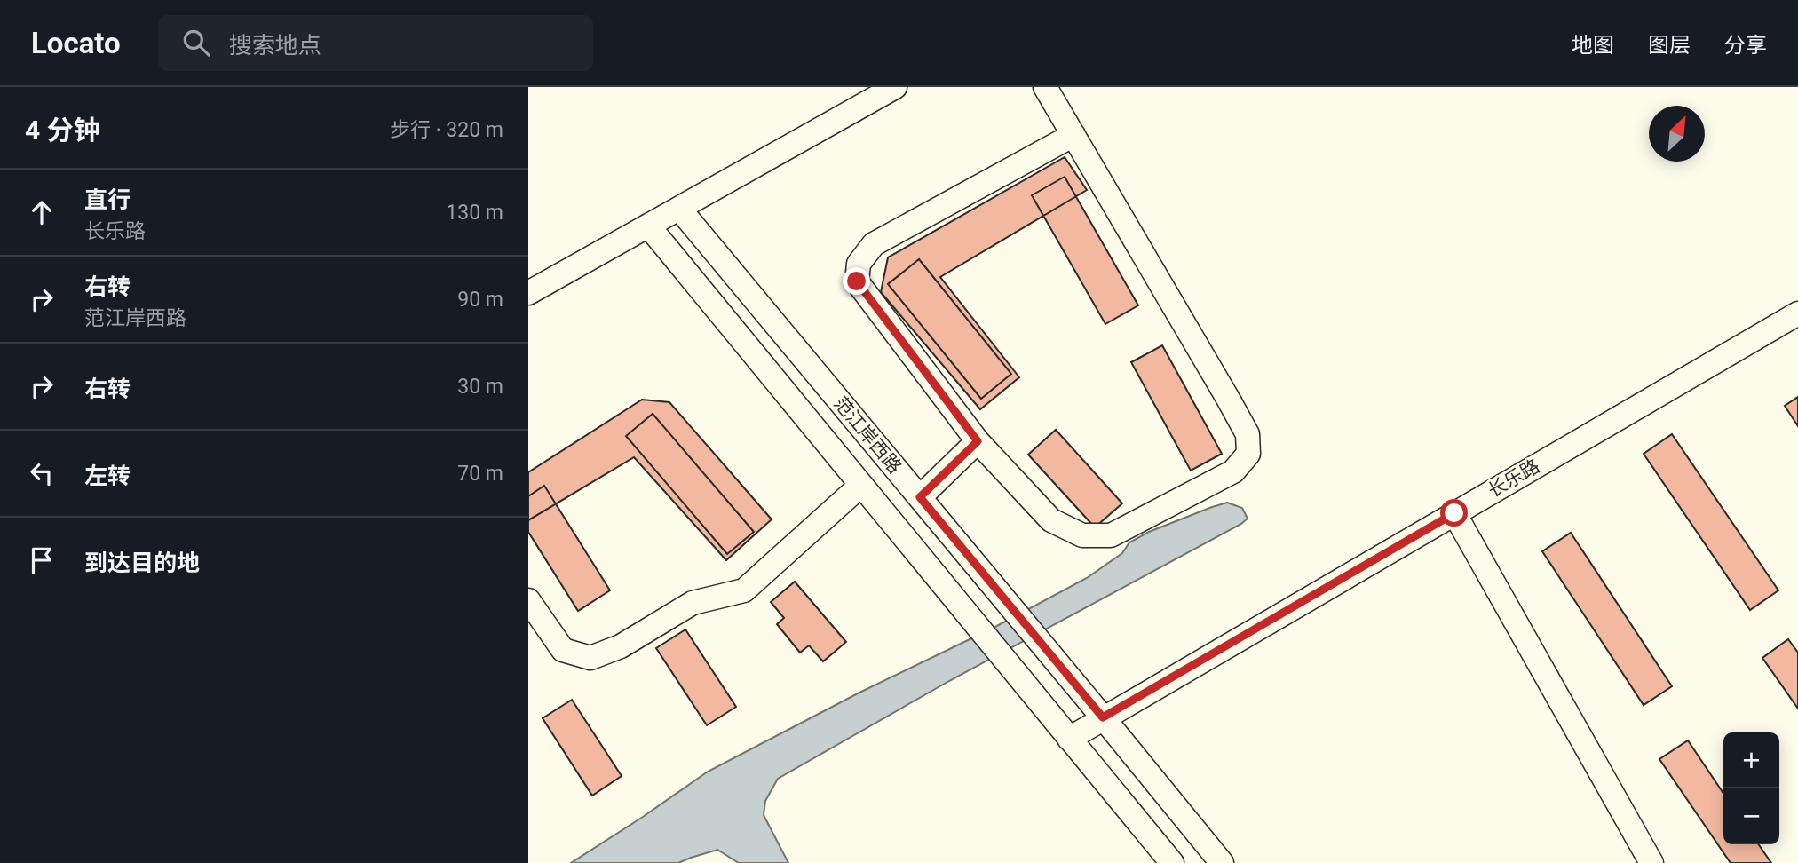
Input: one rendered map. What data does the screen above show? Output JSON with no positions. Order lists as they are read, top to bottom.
{
  "streets": {
    "street": ["范江岸西路", "长乐路"]
  },
  "crossings": [
    ["范江岸西路", "长乐路"]
  ],
  "north": "top right",
  "page": {
    "header": "Locato",
    "search": "搜索地点",
    "nav": ["地图", "图层", "分享"],
    "heading": ["4 分钟", "步行 · 320 m"],
    "list": [
      ["直行", "长乐路", "130 m"],
      ["右转", "范江岸西路", "90 m"],
      ["右转", "30 m"],
      ["左转", "70 m"],
      "到达目的地"
    ],
    "map_buttons": ["+", "−"]
  }
}
